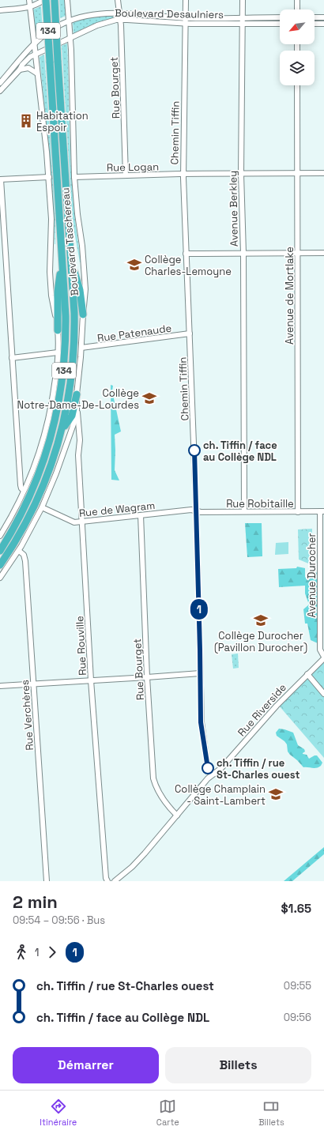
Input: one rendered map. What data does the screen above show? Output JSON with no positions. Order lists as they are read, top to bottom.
{
  "streets": {
    "highway": ["134", "Boulevard Taschereau"],
    "street": [
      "Boulevard Desaulniers",
      "Rue Bourget",
      "Chemin Tiffin",
      "Rue Logan",
      "Avenue Berkley",
      "Avenue de Mortlake",
      "Rue Patenaude",
      "Rue Robitaille",
      "Rue de Wagram",
      "Avenue Durocher",
      "Rue Rouville",
      "Rue Riverside",
      "Rue Verchères"
    ]
  },
  "crossings": [
    ["Boulevard Desaulniers", "Rue Bourget"],
    ["Boulevard Desaulniers", "Chemin Tiffin"],
    ["Boulevard Desaulniers", "Avenue Berkley"],
    ["Boulevard Desaulniers", "Boulevard Taschereau"],
    ["Rue Bourget", "Rue Logan"],
    ["Rue Bourget", "Rue de Wagram"],
    ["Rue Bourget", "Rue Riverside"],
    ["Chemin Tiffin", "Rue Logan"],
    ["Chemin Tiffin", "Rue Patenaude"],
    ["Chemin Tiffin", "Rue Robitaille"],
    ["Chemin Tiffin", "Rue de Wagram"],
    ["Chemin Tiffin", "Rue Riverside"],
    ["Rue Logan", "Avenue Berkley"],
    ["Rue Logan", "Boulevard Taschereau"],
    ["Rue Logan", "Avenue de Mortlake"],
    ["Avenue Berkley", "Rue Robitaille"],
    ["Boulevard Taschereau", "Rue Patenaude"],
    ["Boulevard Taschereau", "Rue de Wagram"],
    ["Boulevard Taschereau", "Rue Rouville"],
    ["Boulevard Taschereau", "Rue Verchères"],
    ["Avenue de Mortlake", "Rue Robitaille"],
    ["Rue Robitaille", "Rue de Wagram"],
    ["Rue Robitaille", "Avenue Durocher"],
    ["Rue de Wagram", "Rue Rouville"],
    ["Avenue Durocher", "Rue Riverside"]
  ],
  "places": {
    "building": ["Habitation Espoir"],
    "school or university": [
      "Collège Charles-Lemoyne",
      "Collège Notre-Dame-De-Lourdes",
      "Collège Durocher (Pavillon Durocher)",
      "Collège Champlain - Saint-Lambert"
    ],
    "other": ["ch. Tiffin / face au Collège NDL", "ch. Tiffin / rue St-Charles ouest"]
  },
  "lines": ["bus line 1"],
  "north": "bottom left",
  "page": {
    "on_map": "1",
    "heading": ["2 min", "09:54 – 09:56 · Bus", "$1.65"],
    "legs": ["1", "1"],
    "list": [
      {
        "name": "ch. Tiffin / rue St-Charles ouest",
        "value": "09:55"
      },
      {
        "name": "ch. Tiffin / face au Collège NDL",
        "value": "09:56"
      }
    ],
    "buttons": ["Démarrer", "Billets"],
    "tabs": ["Itinéraire", "Carte", "Billets"]
  }
}
